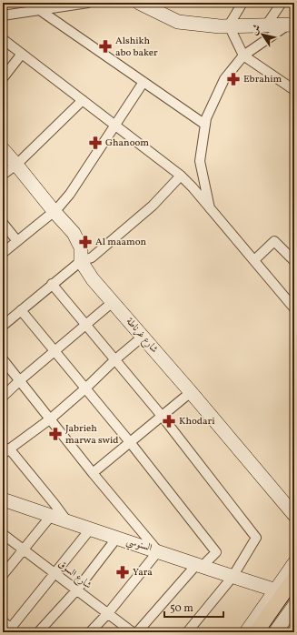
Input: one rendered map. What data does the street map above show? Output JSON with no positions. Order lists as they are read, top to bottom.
{
  "streets": {
    "main road": ["شارع غرناطة", "السنوسي"],
    "street": ["شارع السوق"]
  },
  "places": {
    "pharmacy": [
      "Alshikh abo baker",
      "Ebrahim",
      "Ghanoom",
      "Al maamon",
      "Khodari",
      "Jabrieh marwa swid",
      "Yara"
    ]
  },
  "scale_bar": "50 m",
  "north": "top left"
}
